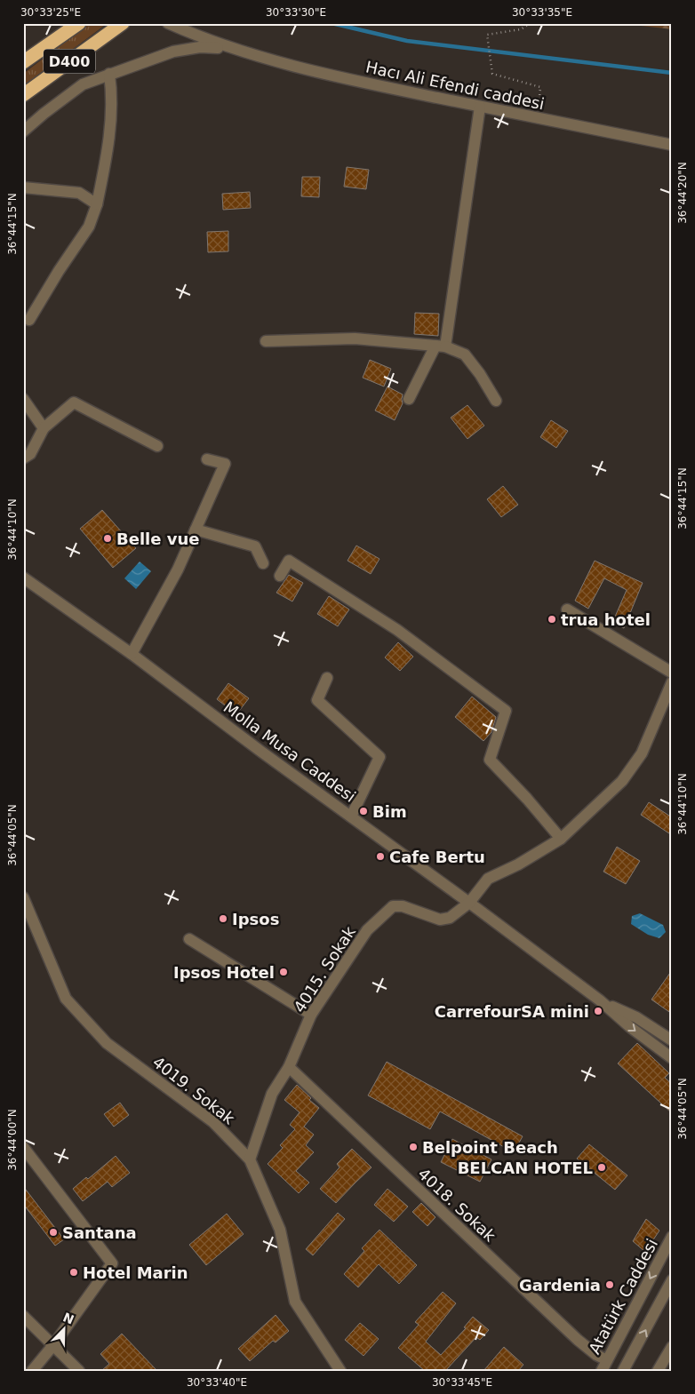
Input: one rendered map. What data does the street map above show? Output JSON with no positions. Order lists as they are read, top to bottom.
{
  "streets": {
    "highway": ["D400"],
    "street": [
      "Hacı Ali Efendi caddesi",
      "Molla Musa Caddesi",
      "4015. Sokak",
      "4019. Sokak",
      "4018. Sokak",
      "Atatürk Caddesi"
    ]
  },
  "crossings": [
    ["Molla Musa Caddesi", "4015. Sokak"],
    ["4015. Sokak", "4019. Sokak"],
    ["4015. Sokak", "4018. Sokak"],
    ["4018. Sokak", "Atatürk Caddesi"]
  ],
  "places": [
    "Belle vue",
    "trua hotel",
    "Bim",
    "Cafe Bertu",
    "Ipsos",
    "Ipsos Hotel",
    "CarrefourSA mini",
    "Belpoint Beach",
    "BELCAN HOTEL",
    "Santana",
    "Hotel Marin",
    "Gardenia"
  ],
  "north": "top right",
  "coordinates": [
    "30°33'25\"E",
    "30°33'30\"E",
    "30°33'35\"E",
    "36°44'20\"N",
    "36°44'15\"N",
    "36°44'10\"N",
    "36°44'05\"N",
    "36°44'00\"N",
    "30°33'40\"E",
    "30°33'45\"E"
  ]
}
